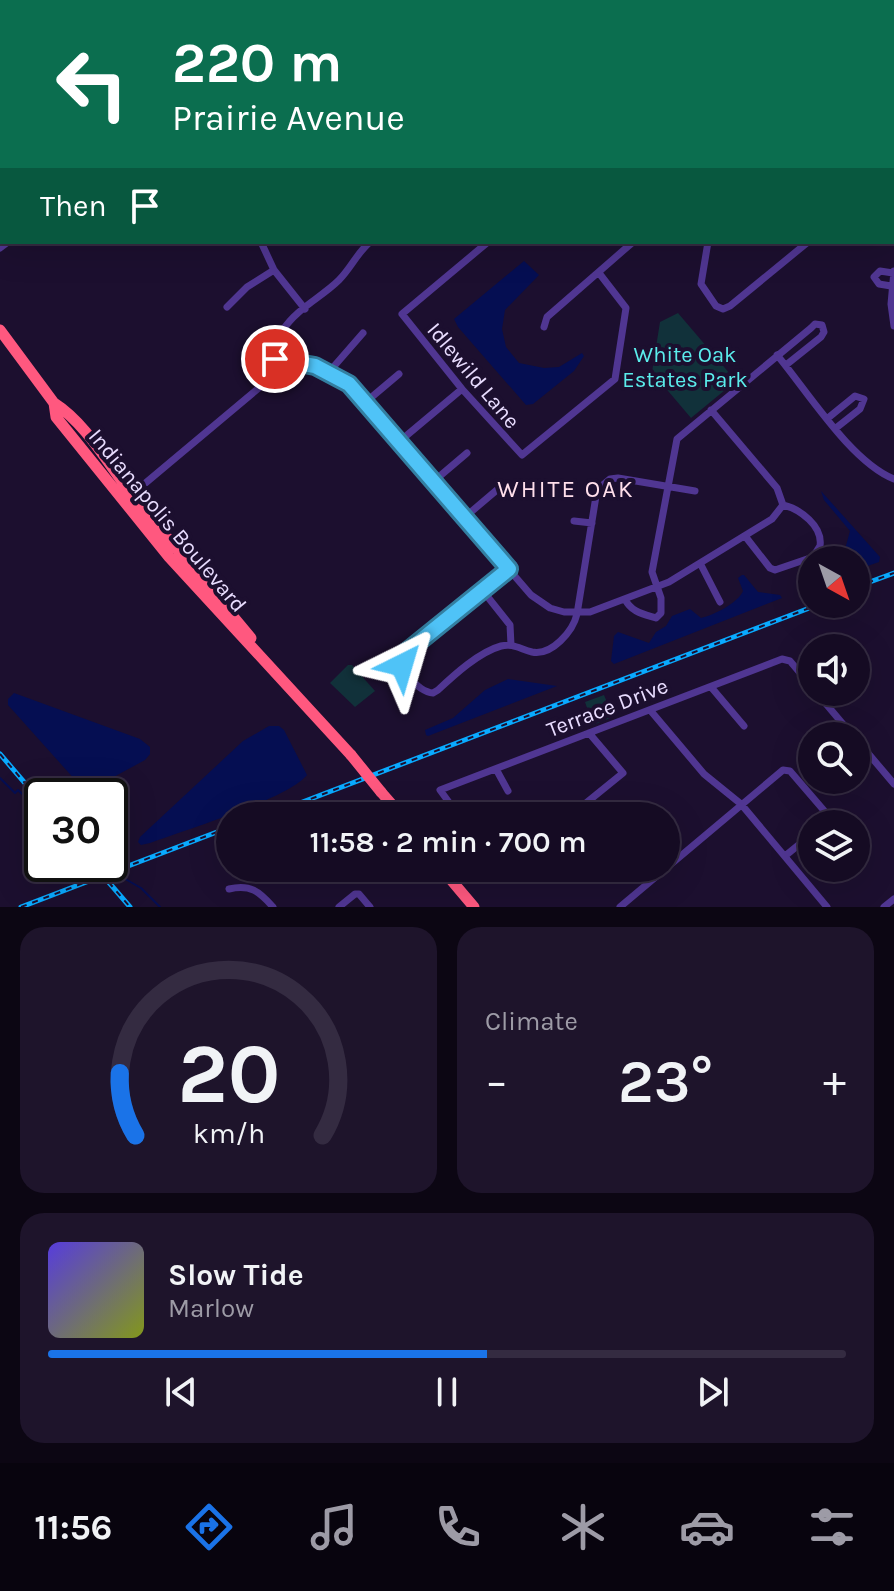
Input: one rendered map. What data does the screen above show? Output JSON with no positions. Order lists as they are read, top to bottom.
{
  "streets": {
    "highway": ["Indianapolis Boulevard"],
    "street": ["Idlewild Lane", "Terrace Drive"]
  },
  "districts": ["WHITE OAK"],
  "parks": ["White Oak Estates Park"],
  "north": "bottom right",
  "page": {
    "turn": ["220 m", "Prairie Avenue"],
    "then": "Then",
    "limit": "30",
    "trip": "11:58 · 2 min · 700 m",
    "tile": "Climate",
    "heat": ["−", "23°", "+"],
    "song": ["Slow Tide", "Marlow"],
    "tabs": "11:56",
    "gauge": ["20", "km/h"]
  }
}
